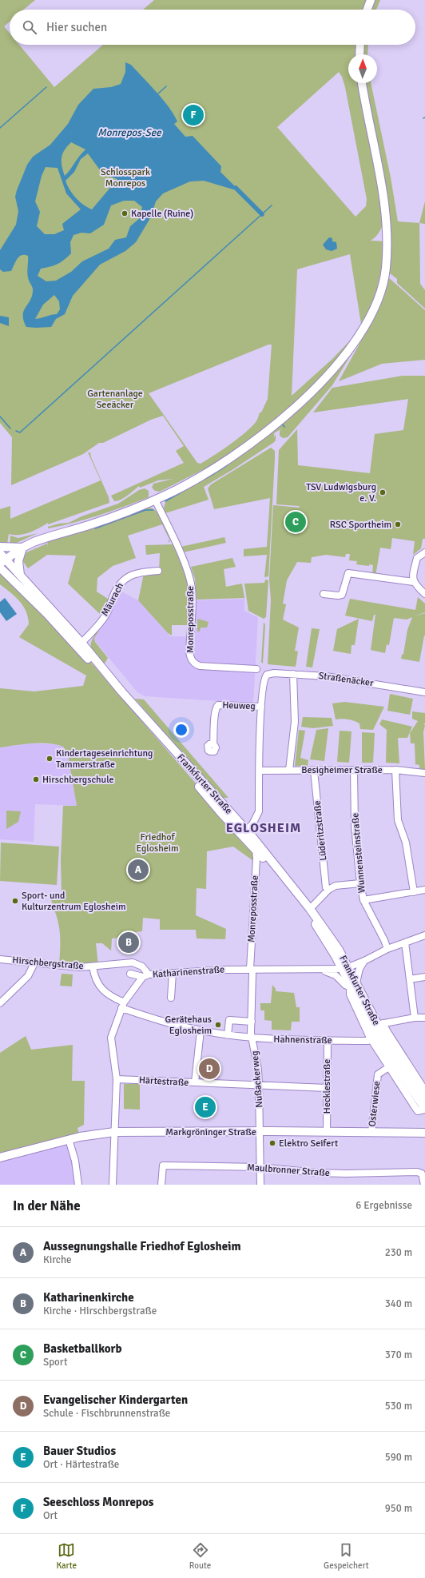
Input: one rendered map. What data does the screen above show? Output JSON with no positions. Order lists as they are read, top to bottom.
{
  "streets": {
    "main road": ["Frankfurter Straße", "Markgröninger Straße"],
    "street": [
      "Mäurach",
      "Monreposstraße",
      "Straßenäcker",
      "Heuweg",
      "Besigheimer Straße",
      "Lüderitzstraße",
      "Wunnensteinstraße",
      "Hirschbergstraße",
      "Katharinenstraße",
      "Hahnenstraße",
      "Nußackerweg",
      "Härtestraße",
      "Hecklestraße",
      "Osterwiese",
      "Maulbronner Straße"
    ]
  },
  "crossings": [
    ["Mäurach", "Frankfurter Straße"],
    ["Monreposstraße", "Frankfurter Straße"],
    ["Monreposstraße", "Katharinenstraße"],
    ["Monreposstraße", "Nußackerweg"],
    ["Straßenäcker", "Heuweg"],
    ["Besigheimer Straße", "Lüderitzstraße"],
    ["Besigheimer Straße", "Wunnensteinstraße"],
    ["Frankfurter Straße", "Katharinenstraße"],
    ["Frankfurter Straße", "Hahnenstraße"],
    ["Frankfurter Straße", "Osterwiese"],
    ["Wunnensteinstraße", "Katharinenstraße"],
    ["Hirschbergstraße", "Katharinenstraße"],
    ["Hirschbergstraße", "Hahnenstraße"],
    ["Katharinenstraße", "Hahnenstraße"],
    ["Katharinenstraße", "Nußackerweg"],
    ["Katharinenstraße", "Härtestraße"],
    ["Katharinenstraße", "Markgröninger Straße"],
    ["Hahnenstraße", "Nußackerweg"],
    ["Hahnenstraße", "Hecklestraße"],
    ["Nußackerweg", "Härtestraße"],
    ["Nußackerweg", "Markgröninger Straße"],
    ["Nußackerweg", "Maulbronner Straße"],
    ["Härtestraße", "Hecklestraße"],
    ["Hecklestraße", "Markgröninger Straße"],
    ["Osterwiese", "Markgröninger Straße"]
  ],
  "districts": ["EGLOSHEIM"],
  "water": ["Monrepos-See"],
  "parks": ["Schlosspark Monrepos", "Gartenanlage Seeäcker", "Friedhof Eglosheim"],
  "places": [
    "Kapelle (Ruine)",
    "TSV Ludwigsburg e. V.",
    "RSC Sportheim",
    "Kindertageseinrichtung Tammerstraße",
    "Hirschbergschule",
    "Sport- und Kulturzentrum Eglosheim",
    "Gerätehaus Eglosheim",
    "Elektro Seifert"
  ],
  "north": "top",
  "page": {
    "search": "Hier suchen",
    "pins": [
      "F",
      "C",
      "A",
      "B",
      "D",
      "E"
    ],
    "heading": ["In der Nähe", "6 Ergebnisse"],
    "list": [
      {
        "mark": "A",
        "name": "Aussegnungshalle Friedhof Eglosheim",
        "note": "Kirche",
        "value": "230 m"
      },
      {
        "mark": "B",
        "name": "Katharinenkirche",
        "note": "Kirche · Hirschbergstraße",
        "value": "340 m"
      },
      {
        "mark": "C",
        "name": "Basketballkorb",
        "note": "Sport",
        "value": "370 m"
      },
      {
        "mark": "D",
        "name": "Evangelischer Kindergarten",
        "note": "Schule · Fischbrunnenstraße",
        "value": "530 m"
      },
      {
        "mark": "E",
        "name": "Bauer Studios",
        "note": "Ort · Härtestraße",
        "value": "590 m"
      },
      {
        "mark": "F",
        "name": "Seeschloss Monrepos",
        "note": "Ort",
        "value": "950 m"
      }
    ],
    "nav": ["Karte", "Route", "Gespeichert"]
  }
}
